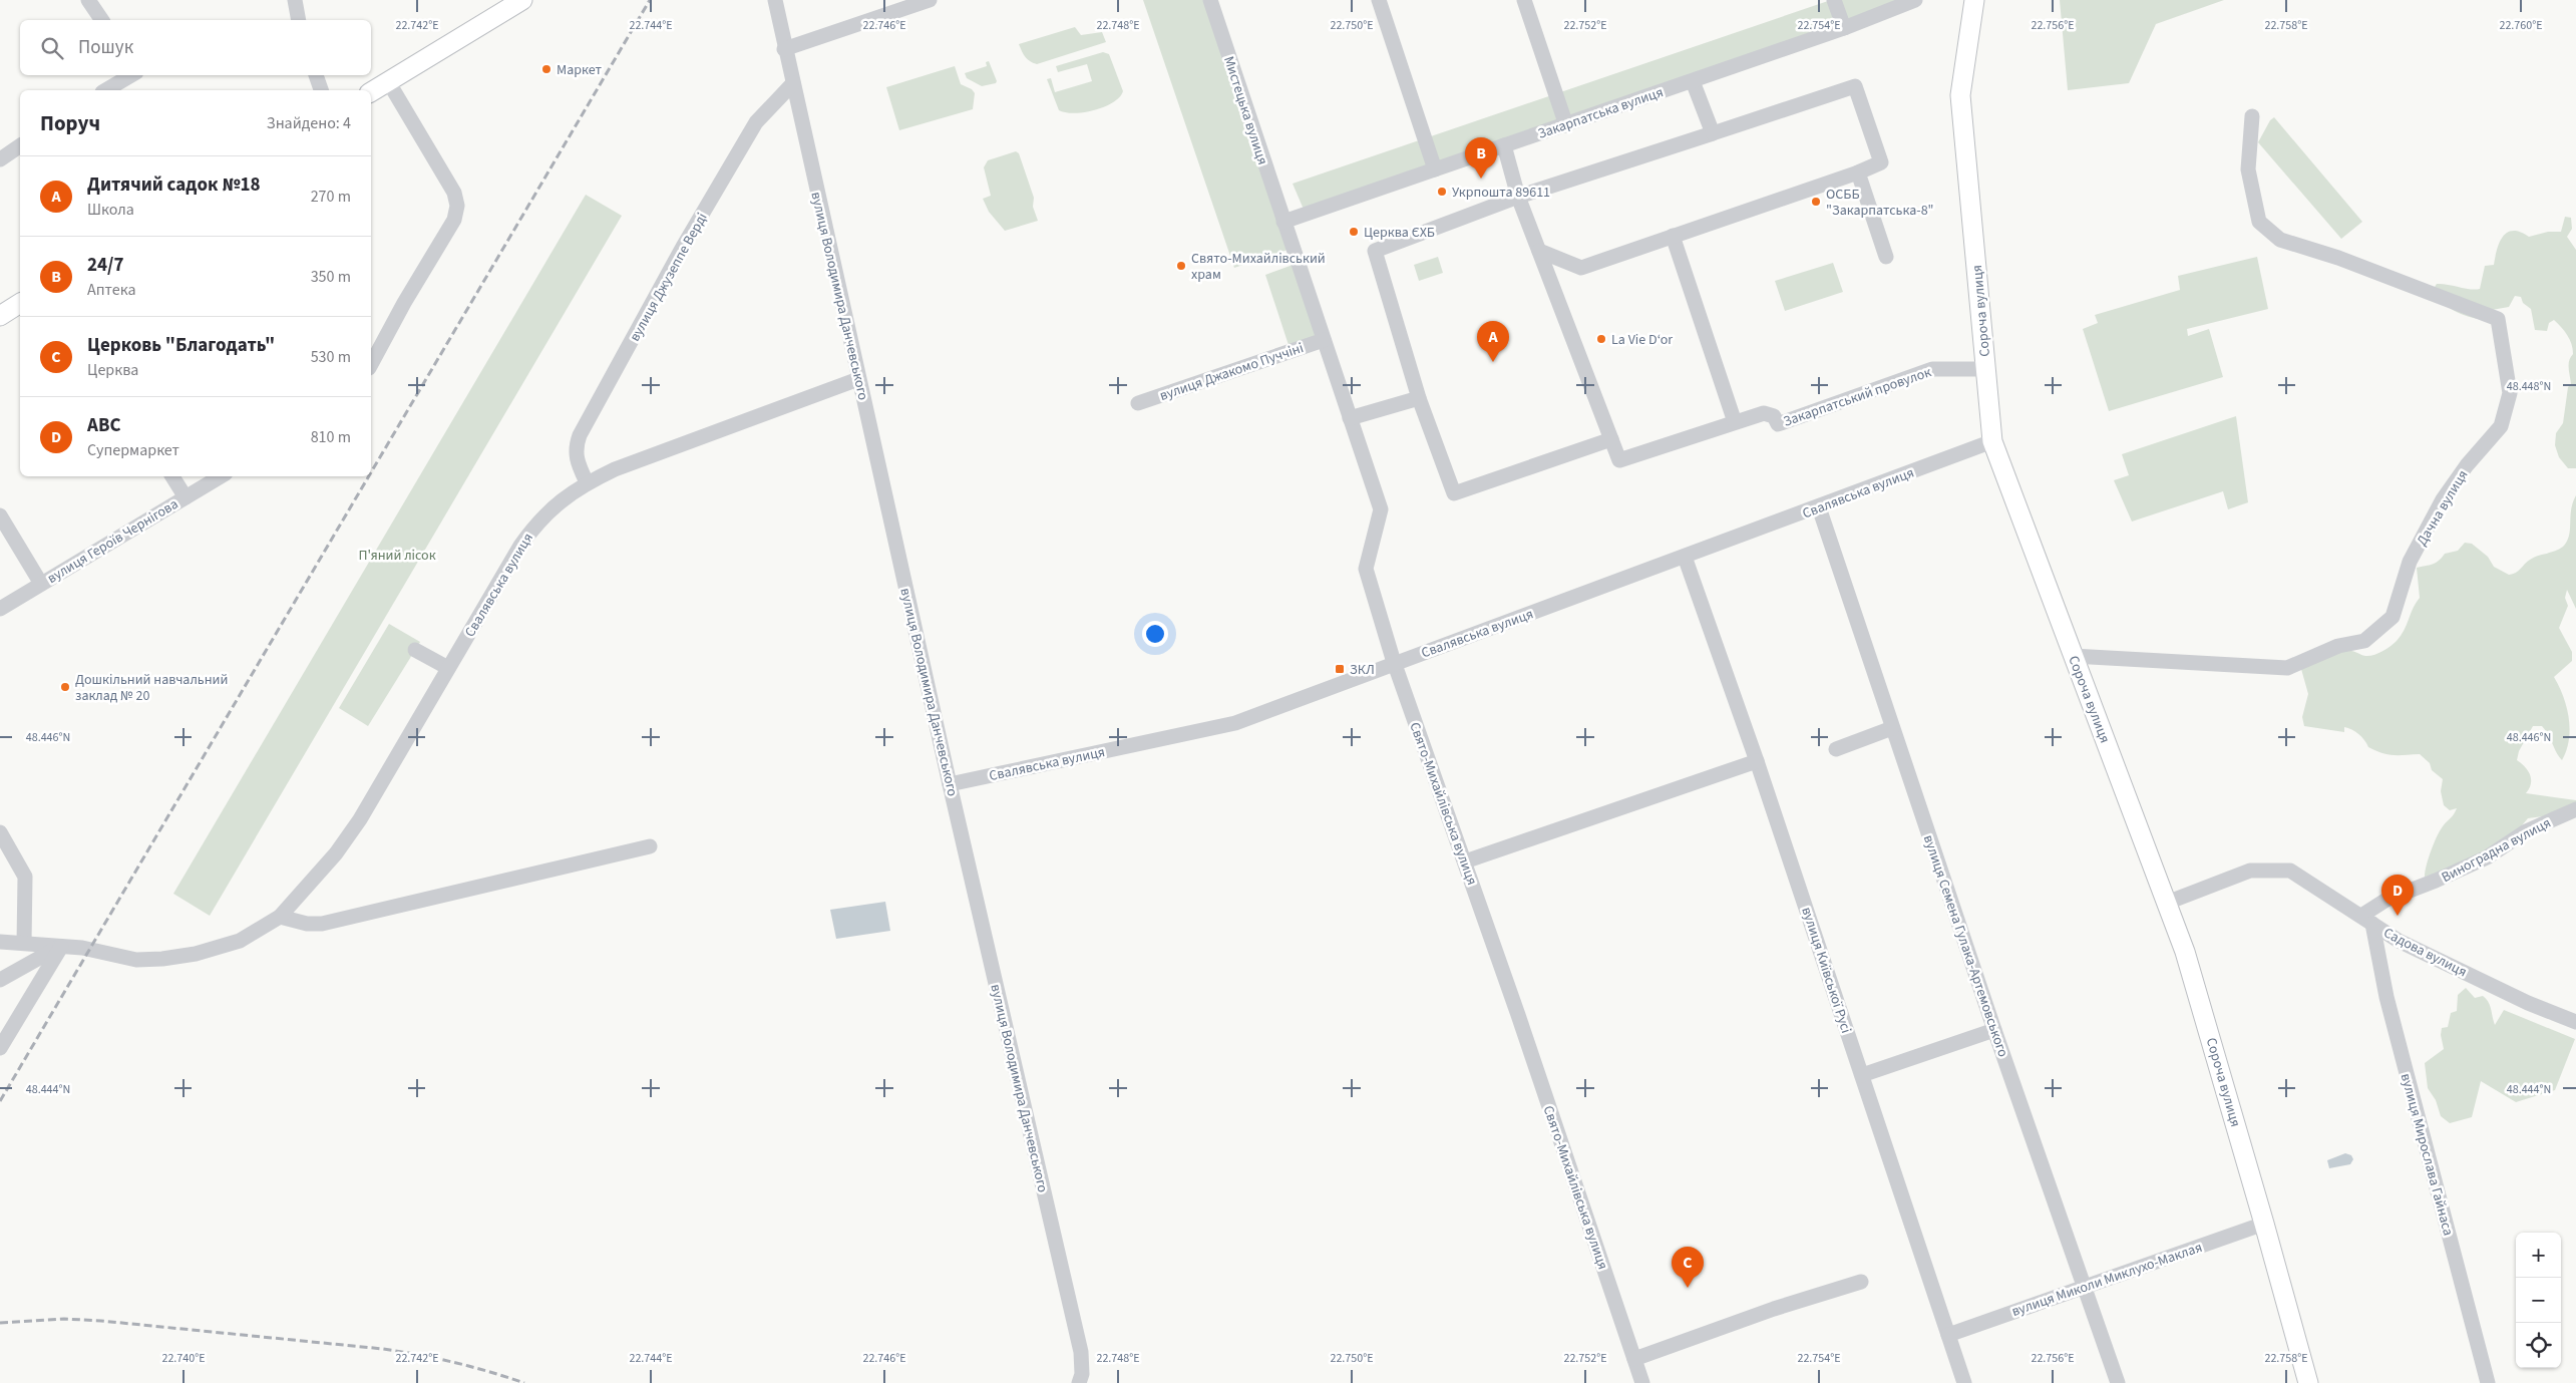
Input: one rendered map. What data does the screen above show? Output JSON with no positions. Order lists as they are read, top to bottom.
{
  "streets": {
    "main road": ["Сороча вулиця"],
    "street": [
      "Мистецька вулиця",
      "Закарпатська вулиця",
      "вулиця Джузеппе Верді",
      "вулиця Володимира Данчевського",
      "вулиця Джакомо Пуччіні",
      "Закарпатський провулок",
      "Свалявська вулиця",
      "Дачна вулиця",
      "вулиця Героїв Чернігова",
      "Свято-Михайлівська вулиця",
      "Виноградна вулиця",
      "вулиця Семена Гулака-Артемовського",
      "Садова вулиця",
      "вулиця Київської Русі",
      "вулиця Мирослава Гайнаса",
      "вулиця Миколи Миклухо-Маклая"
    ]
  },
  "crossings": [
    ["Мистецька вулиця", "Закарпатська вулиця"],
    ["Мистецька вулиця", "Свято-Михайлівська вулиця"],
    ["Закарпатська вулиця", "Закарпатський провулок"],
    ["Закарпатська вулиця", "Свято-Михайлівська вулиця"],
    ["вулиця Джузеппе Верді", "вулиця Володимира Данчевського"],
    ["вулиця Джузеппе Верді", "Свалявська вулиця"],
    ["вулиця Володимира Данчевського", "Свалявська вулиця"],
    ["Сороча вулиця", "Закарпатський провулок"],
    ["Сороча вулиця", "Свалявська вулиця"],
    ["Сороча вулиця", "Дачна вулиця"],
    ["Сороча вулиця", "Садова вулиця"],
    ["Сороча вулиця", "вулиця Миколи Миклухо-Маклая"],
    ["вулиця Джакомо Пуччіні", "Свято-Михайлівська вулиця"],
    ["Свалявська вулиця", "Свято-Михайлівська вулиця"],
    ["Свалявська вулиця", "вулиця Семена Гулака-Артемовського"],
    ["Свалявська вулиця", "вулиця Київської Русі"],
    ["Виноградна вулиця", "Садова вулиця"],
    ["Виноградна вулиця", "вулиця Мирослава Гайнаса"],
    ["вулиця Семена Гулака-Артемовського", "вулиця Миколи Миклухо-Маклая"],
    ["Садова вулиця", "вулиця Мирослава Гайнаса"],
    ["вулиця Київської Русі", "вулиця Миколи Миклухо-Маклая"]
  ],
  "parks": ["П'яний лісок"],
  "places": {
    "other": [
      "Маркет",
      "Укрпошта 89611",
      "ОСББ \"Закарпатська-8\"",
      "Церква ЄХБ",
      "Свято-Михайлівський храм",
      "La Vie D‘or",
      "Дошкільний навчальний заклад № 20"
    ],
    "transit": ["ЗКЛ"]
  },
  "page": {
    "search": "Пошук",
    "heading": ["Поруч", "Знайдено: 4"],
    "pins": [
      "B",
      "A",
      "D",
      "C"
    ],
    "list": [
      {
        "mark": "A",
        "name": "Дитячий садок №18",
        "note": "Школа",
        "value": "270 m"
      },
      {
        "mark": "B",
        "name": "24/7",
        "note": "Аптека",
        "value": "350 m"
      },
      {
        "mark": "C",
        "name": "Церковь \"Благодать\"",
        "note": "Церква",
        "value": "530 m"
      },
      {
        "mark": "D",
        "name": "ABC",
        "note": "Супермаркет",
        "value": "810 m"
      }
    ],
    "map_buttons": ["+", "−"]
  },
  "coordinates": [
    "22.742°E",
    "22.744°E",
    "22.746°E",
    "22.748°E",
    "22.750°E",
    "22.752°E",
    "22.754°E",
    "22.756°E",
    "22.758°E",
    "22.760°E",
    "48.448°N",
    "48.446°N",
    "48.444°N",
    "22.740°E"
  ]
}
